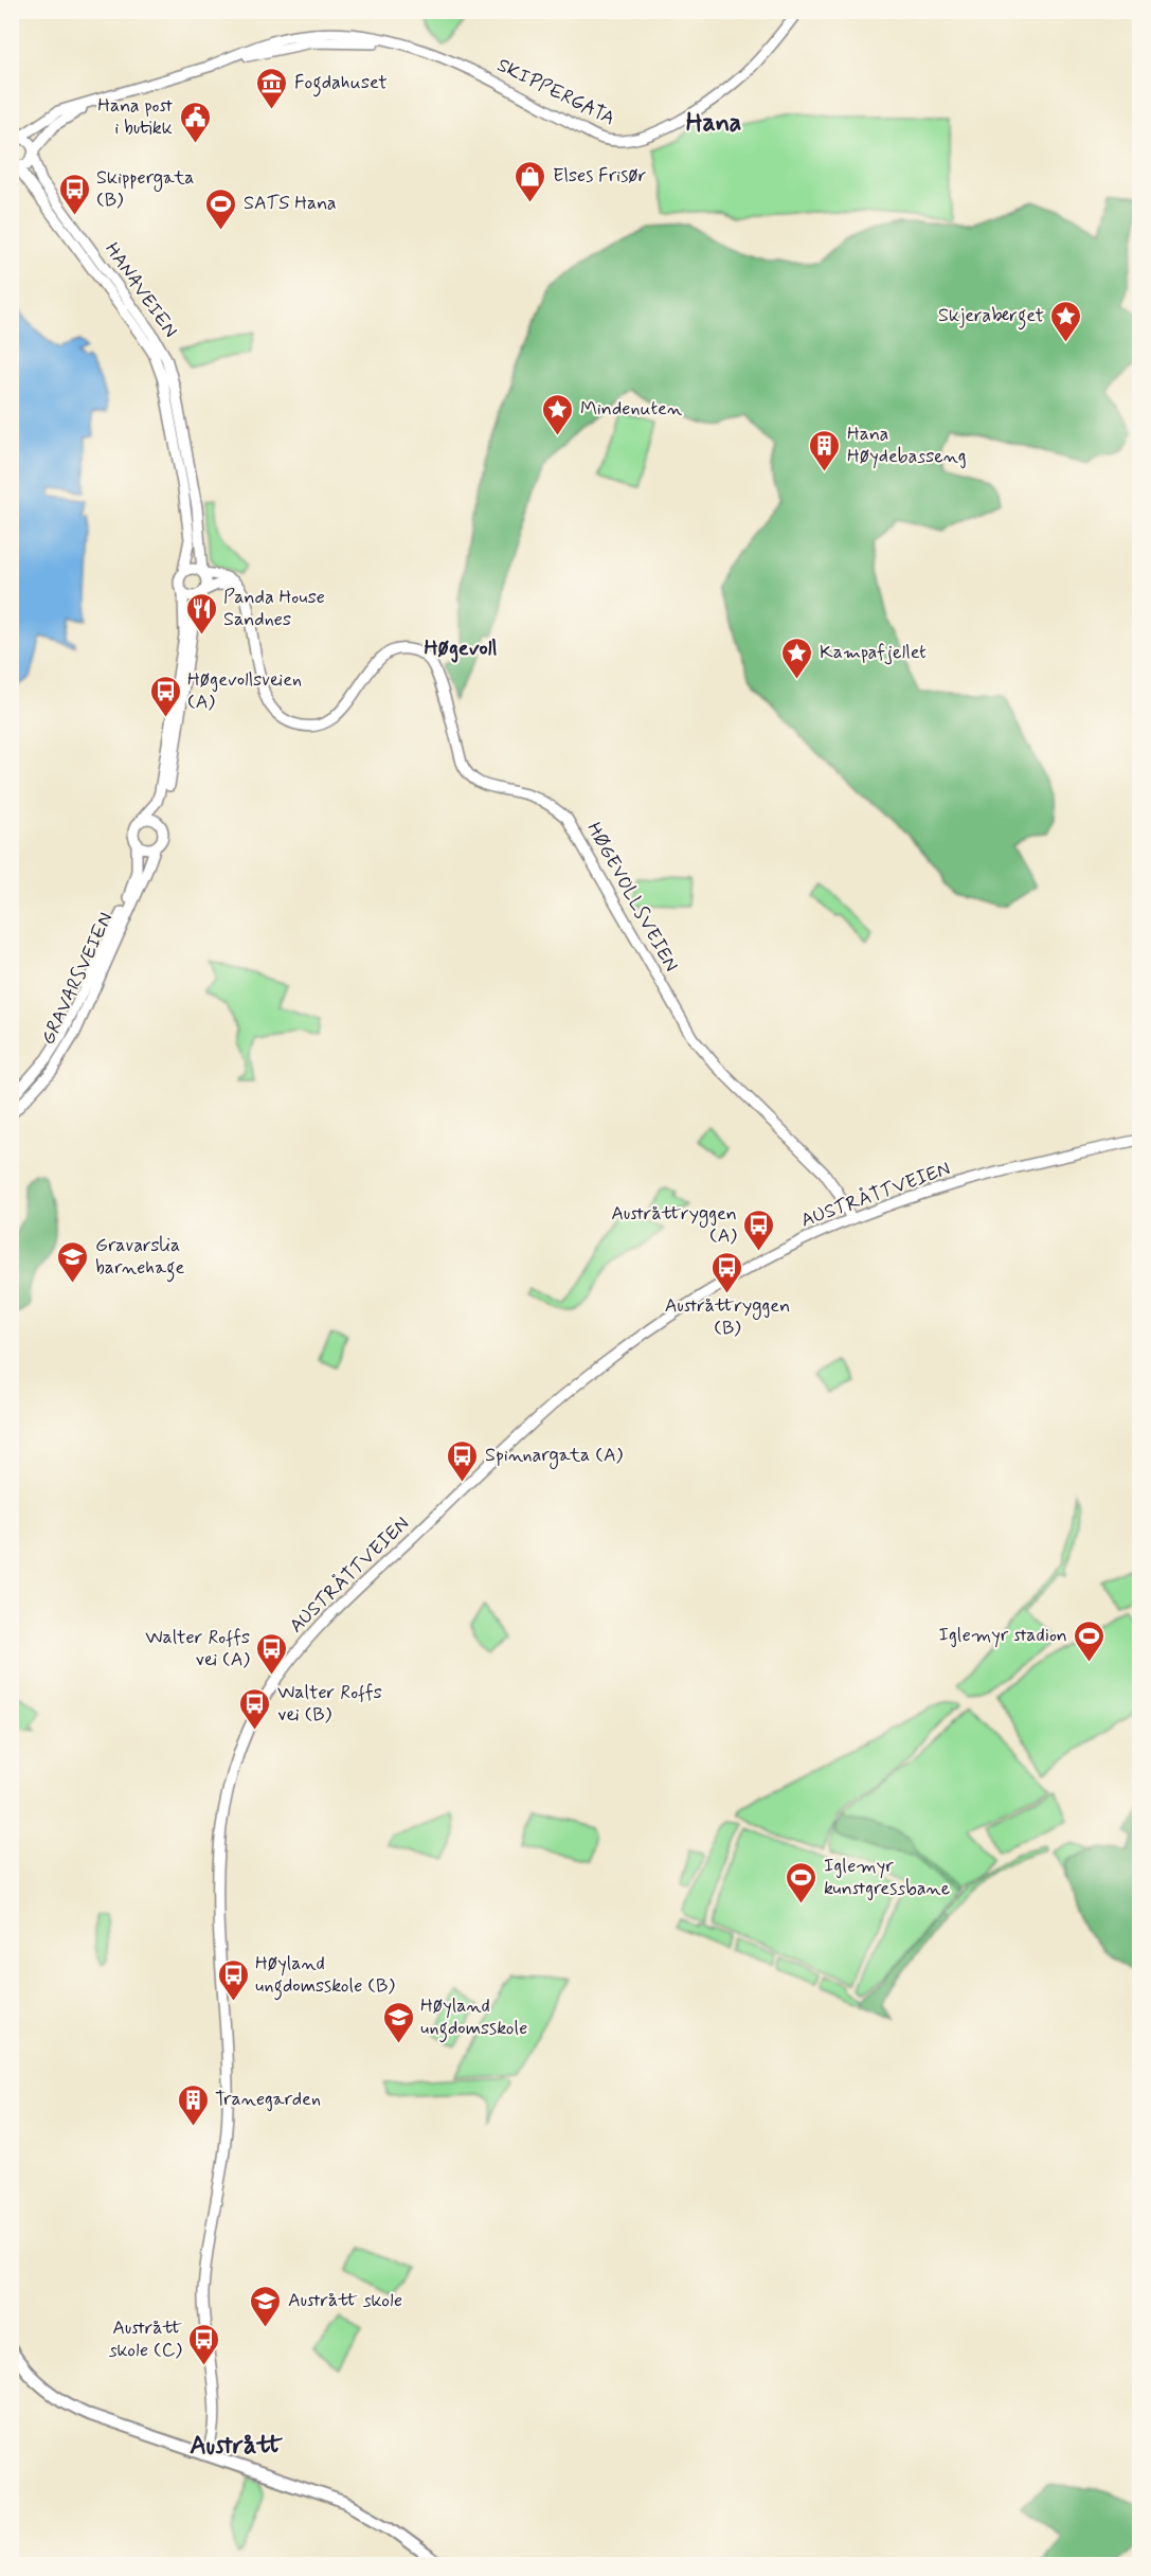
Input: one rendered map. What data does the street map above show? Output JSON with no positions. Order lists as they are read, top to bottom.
{
  "streets": {
    "main road": [
      "SKIPPERGATA",
      "HANAVEIEN",
      "HØGEVOLLSVEIEN",
      "GRAVARSVEIEN",
      "AUSTRÅTTVEIEN"
    ]
  },
  "crossings": [
    ["SKIPPERGATA", "HANAVEIEN"],
    ["HØGEVOLLSVEIEN", "AUSTRÅTTVEIEN"]
  ],
  "districts": ["Hana", "Høgevoll", "Austrått"],
  "places": {
    "museum": ["Fogdahuset"],
    "public building": ["Hana post i butikk"],
    "shop": ["Elses Frisør"],
    "bus stop": [
      "Skippergata (B)",
      "Høgevollsveien (A)",
      "Austråttryggen (A)",
      "Austråttryggen (B)",
      "Spinnargata (A)",
      "Walter Roffs vei (A)",
      "Walter Roffs vei (B)",
      "Høyland ungdomsskole (B)",
      "Austrått skole (C)"
    ],
    "sports": ["SATS Hana", "Iglemyr stadion", "Iglemyr kunstgressbane"],
    "place": ["Skjeraberget", "Mindenuten", "Kampafjellet"],
    "building": ["Hana Høydebasseng", "Tranegarden"],
    "restaurant": ["Panda House Sandnes"],
    "school or university": ["Gravarslia barnehage", "Høyland ungdomsskole", "Austrått skole"]
  }
}
